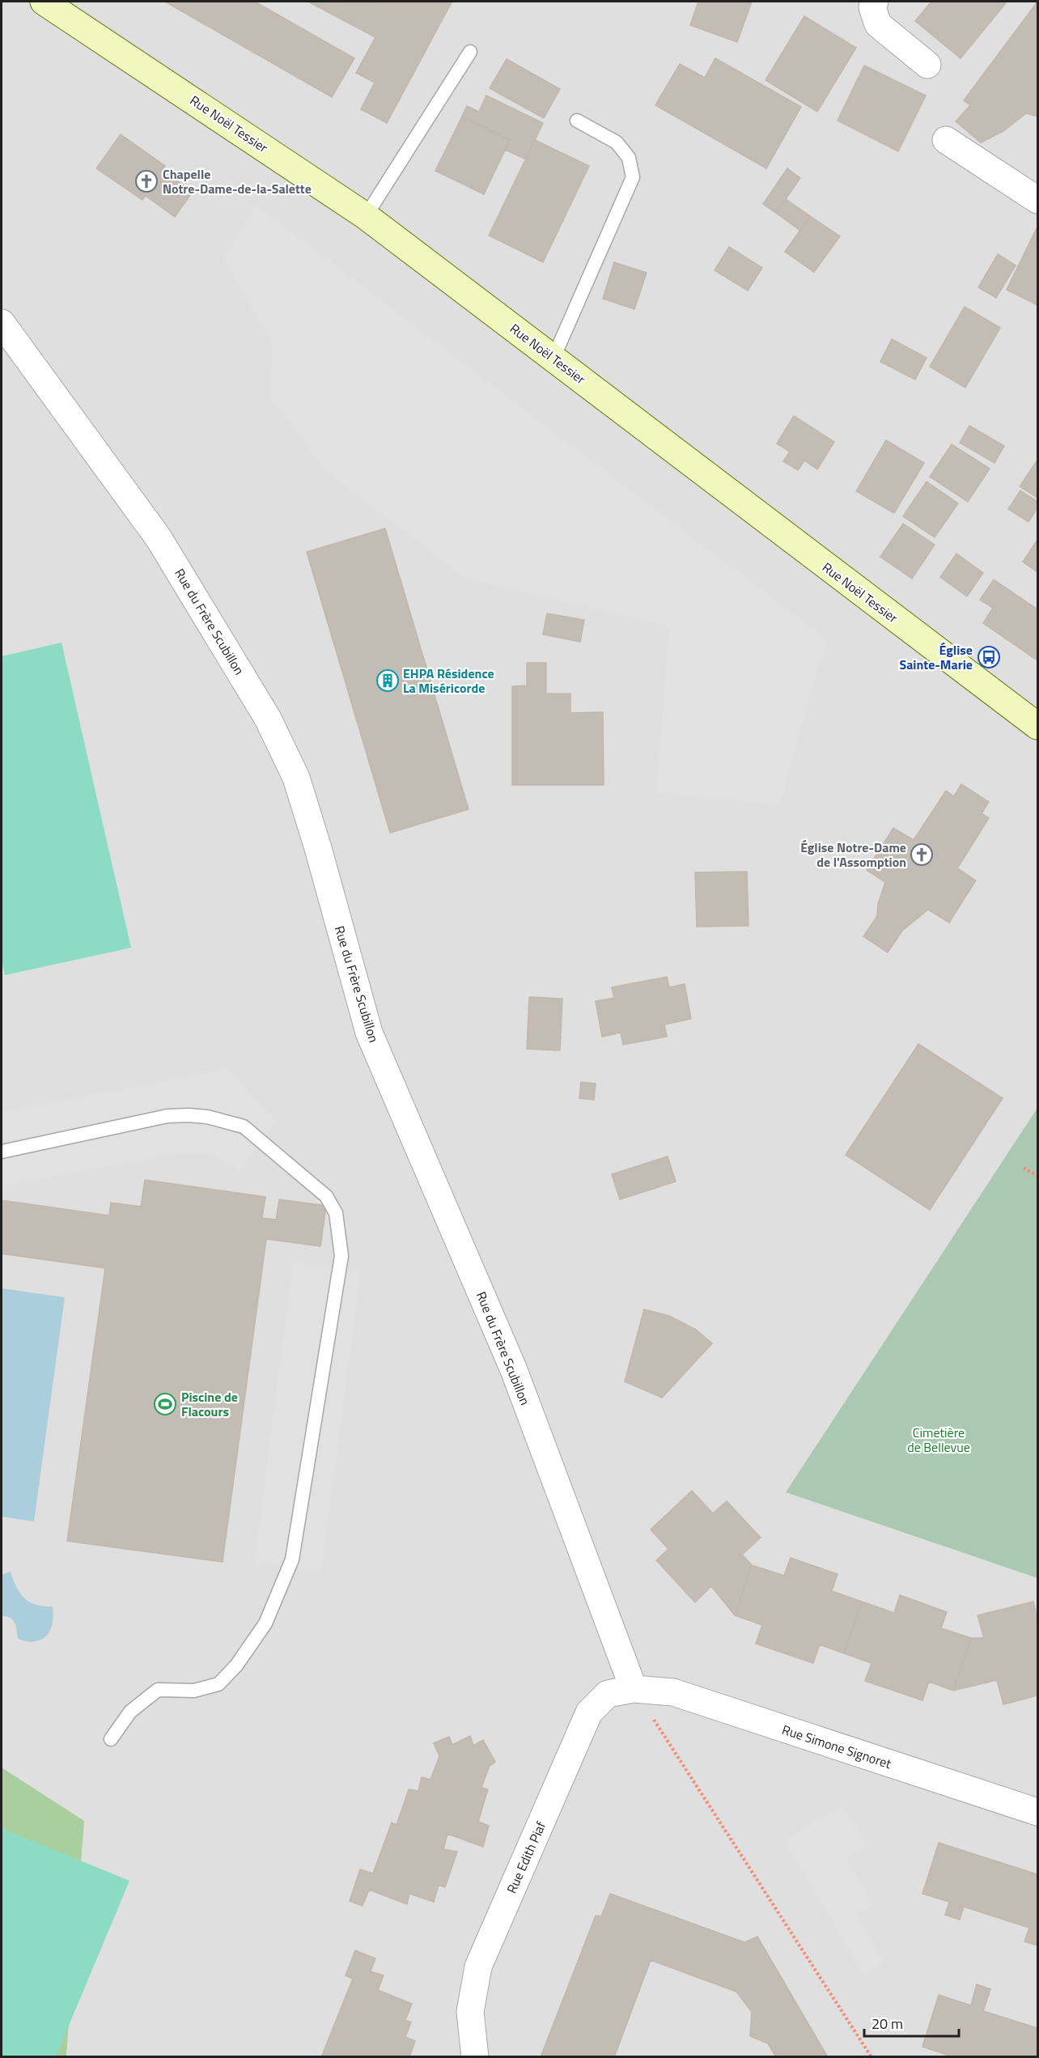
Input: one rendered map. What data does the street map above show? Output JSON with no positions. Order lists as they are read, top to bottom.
{
  "streets": {
    "main road": ["Rue Noël Tessier"],
    "street": ["Rue du Frère Scubillon", "Rue Simone Signoret", "Rue Edith Piaf"]
  },
  "crossings": [
    ["Rue du Frère Scubillon", "Rue Simone Signoret"],
    ["Rue du Frère Scubillon", "Rue Edith Piaf"],
    ["Rue Simone Signoret", "Rue Edith Piaf"]
  ],
  "parks": ["Cimetière de Bellevue"],
  "places": {
    "church": ["Chapelle Notre-Dame-de-la-Salette", "Église Notre-Dame de l'Assomption"],
    "bus stop": ["Église Sainte-Marie"],
    "building": ["EHPA Résidence La Miséricorde"],
    "sports": ["Piscine de Flacours"]
  },
  "scale_bar": "20 m"
}
